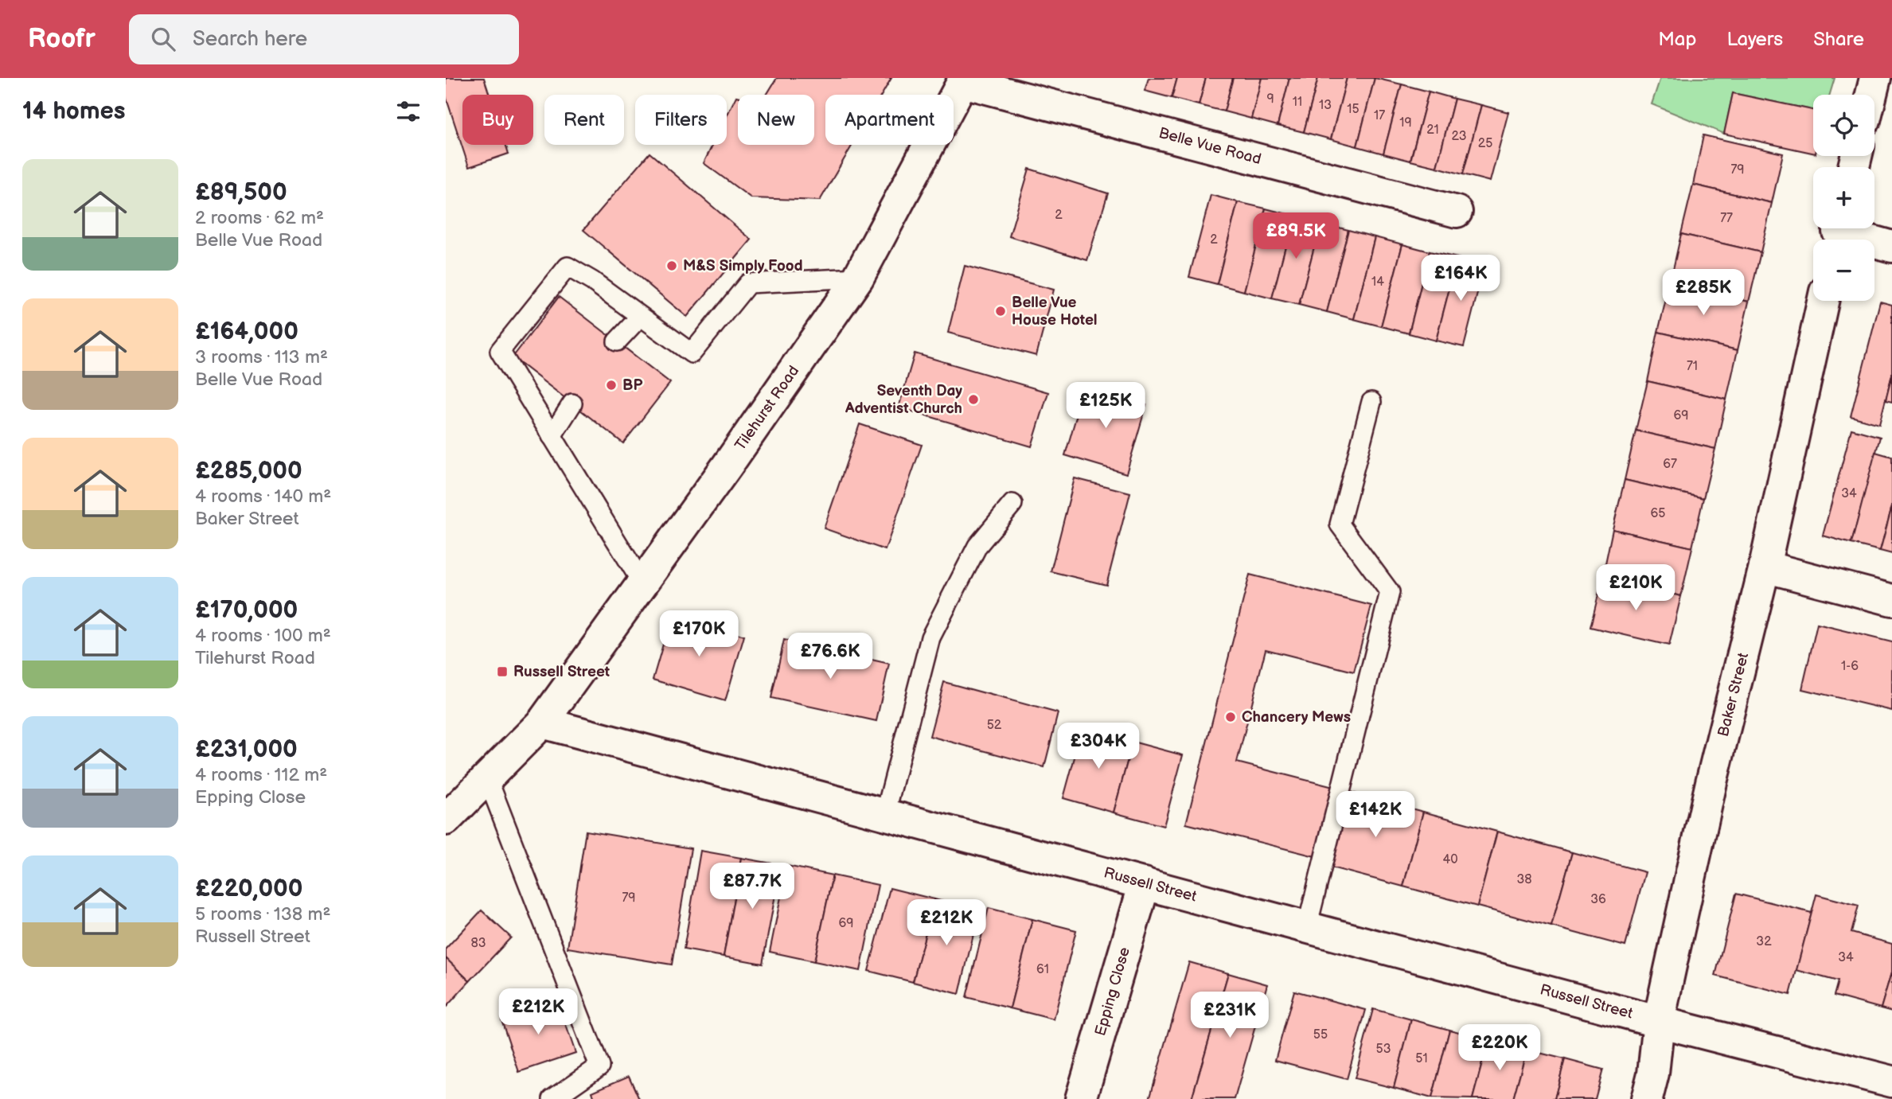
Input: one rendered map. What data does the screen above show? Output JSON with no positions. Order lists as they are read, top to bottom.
{
  "streets": {
    "street": [
      "Belle Vue Road",
      "Tilehurst Road",
      "Baker Street",
      "Russell Street",
      "Epping Close"
    ]
  },
  "crossings": [
    ["Belle Vue Road", "Tilehurst Road"],
    ["Tilehurst Road", "Russell Street"],
    ["Baker Street", "Russell Street"],
    ["Russell Street", "Epping Close"]
  ],
  "places": {
    "other": [
      "M&S Simply Food",
      "Belle Vue House Hotel",
      "BP",
      "Seventh Day Adventist Church",
      "Chancery Mews"
    ],
    "transit": ["Russell Street"]
  },
  "house_numbers": [
    "9",
    "11",
    "13",
    "15",
    "17",
    "19",
    "21",
    "23",
    "25",
    "79",
    "2",
    "77",
    "2",
    "14",
    "71",
    "69",
    "67",
    "34",
    "65",
    "1-6",
    "52",
    "40",
    "38",
    "79",
    "36",
    "69",
    "32",
    "83",
    "34",
    "61",
    "55",
    "53",
    "51"
  ],
  "page": {
    "header": "Roofr",
    "search": "Search here",
    "nav": ["Map", "Layers", "Share"],
    "heading": "14 homes",
    "map_buttons": ["+", "−"],
    "chip": [
      "Buy",
      "Rent",
      "Filters",
      "New",
      "Apartment"
    ],
    "list": [
      {
        "name": "£89,500",
        "note": "2 rooms · 62 m² · Belle Vue Road"
      },
      {
        "name": "£164,000",
        "note": "3 rooms · 113 m² · Belle Vue Road"
      },
      {
        "name": "£285,000",
        "note": "4 rooms · 140 m² · Baker Street"
      },
      {
        "name": "£170,000",
        "note": "4 rooms · 100 m² · Tilehurst Road"
      },
      {
        "name": "£231,000",
        "note": "4 rooms · 112 m² · Epping Close"
      },
      {
        "name": "£220,000",
        "note": "5 rooms · 138 m² · Russell Street"
      }
    ],
    "price": [
      "£89.5K",
      "£164K",
      "£285K",
      "£125K",
      "£210K",
      "£170K",
      "£76.6K",
      "£304K",
      "£142K",
      "£87.7K",
      "£212K",
      "£212K",
      "£231K",
      "£220K"
    ]
  }
}
